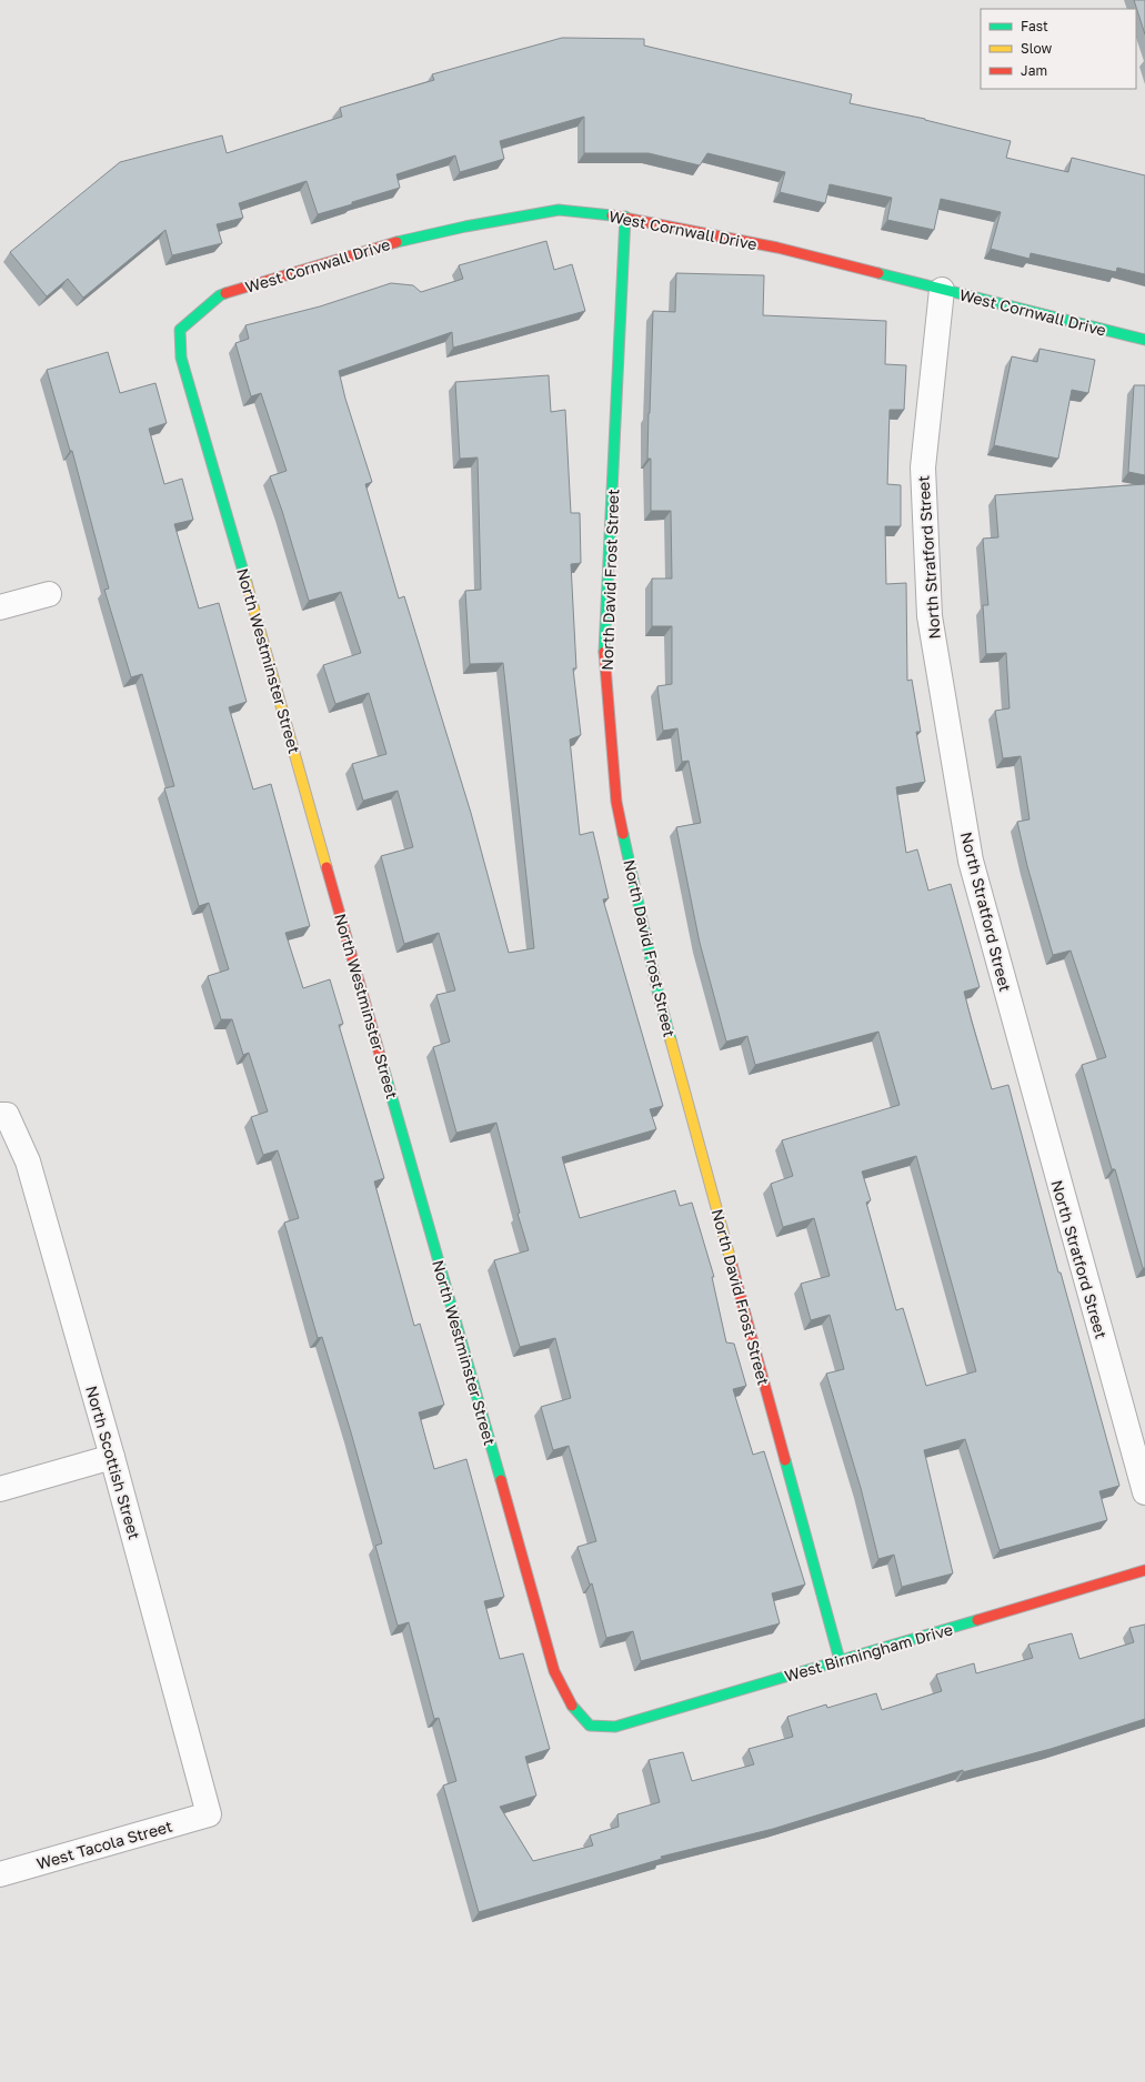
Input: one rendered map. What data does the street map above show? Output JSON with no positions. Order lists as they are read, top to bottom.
{
  "streets": {
    "street": [
      "West Cornwall Drive",
      "North Stratford Street",
      "North David Frost Street",
      "North Westminster Street",
      "North Scottish Street",
      "West Birmingham Drive",
      "West Tacola Street"
    ]
  },
  "crossings": [
    ["West Cornwall Drive", "North Stratford Street"],
    ["West Cornwall Drive", "North David Frost Street"],
    ["West Cornwall Drive", "North Westminster Street"],
    ["North David Frost Street", "West Birmingham Drive"],
    ["North Westminster Street", "West Birmingham Drive"],
    ["North Scottish Street", "West Tacola Street"]
  ],
  "legend": ["Fast", "Slow", "Jam"]
}
